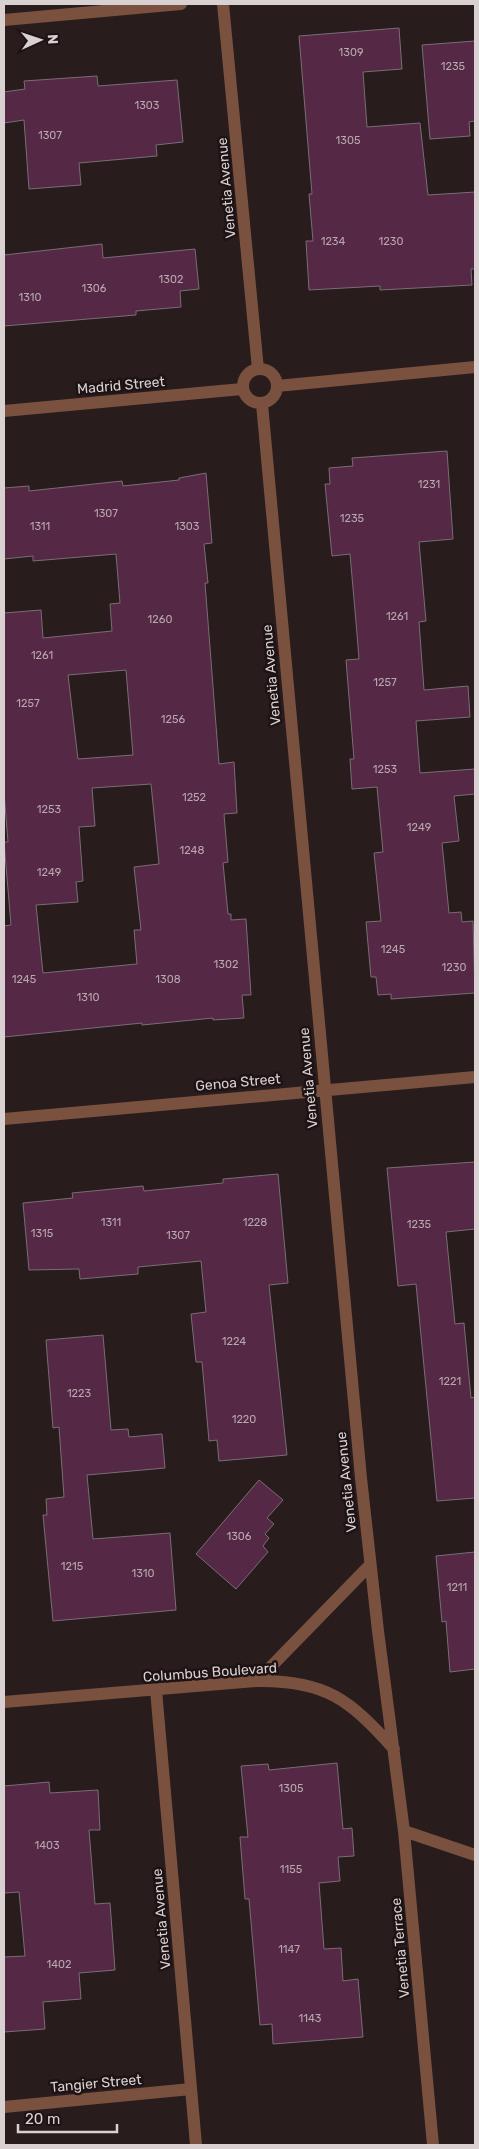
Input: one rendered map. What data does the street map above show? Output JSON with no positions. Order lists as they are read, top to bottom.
{
  "streets": {
    "street": [
      "Venetia Avenue",
      "Madrid Street",
      "Genoa Street",
      "Columbus Boulevard",
      "Venetia Terrace",
      "Tangier Street"
    ]
  },
  "crossings": [
    ["Venetia Avenue", "Madrid Street"],
    ["Venetia Avenue", "Genoa Street"],
    ["Venetia Avenue", "Columbus Boulevard"],
    ["Venetia Avenue", "Venetia Terrace"],
    ["Venetia Avenue", "Tangier Street"],
    ["Columbus Boulevard", "Venetia Terrace"]
  ],
  "house_numbers": [
    "1309",
    "1235",
    "1303",
    "1307",
    "1305",
    "1234",
    "1230",
    "1302",
    "1306",
    "1310",
    "1231",
    "1307",
    "1235",
    "1311",
    "1303",
    "1261",
    "1260",
    "1261",
    "1257",
    "1257",
    "1256",
    "1253",
    "1252",
    "1253",
    "1249",
    "1248",
    "1249",
    "1245",
    "1302",
    "1230",
    "1245",
    "1308",
    "1310",
    "1311",
    "1228",
    "1235",
    "1315",
    "1307",
    "1224",
    "1221",
    "1223",
    "1220",
    "1306",
    "1215",
    "1310",
    "1211",
    "1305",
    "1403",
    "1155",
    "1147",
    "1402",
    "1143"
  ],
  "scale_bar": "20 m",
  "north": "right"
}
